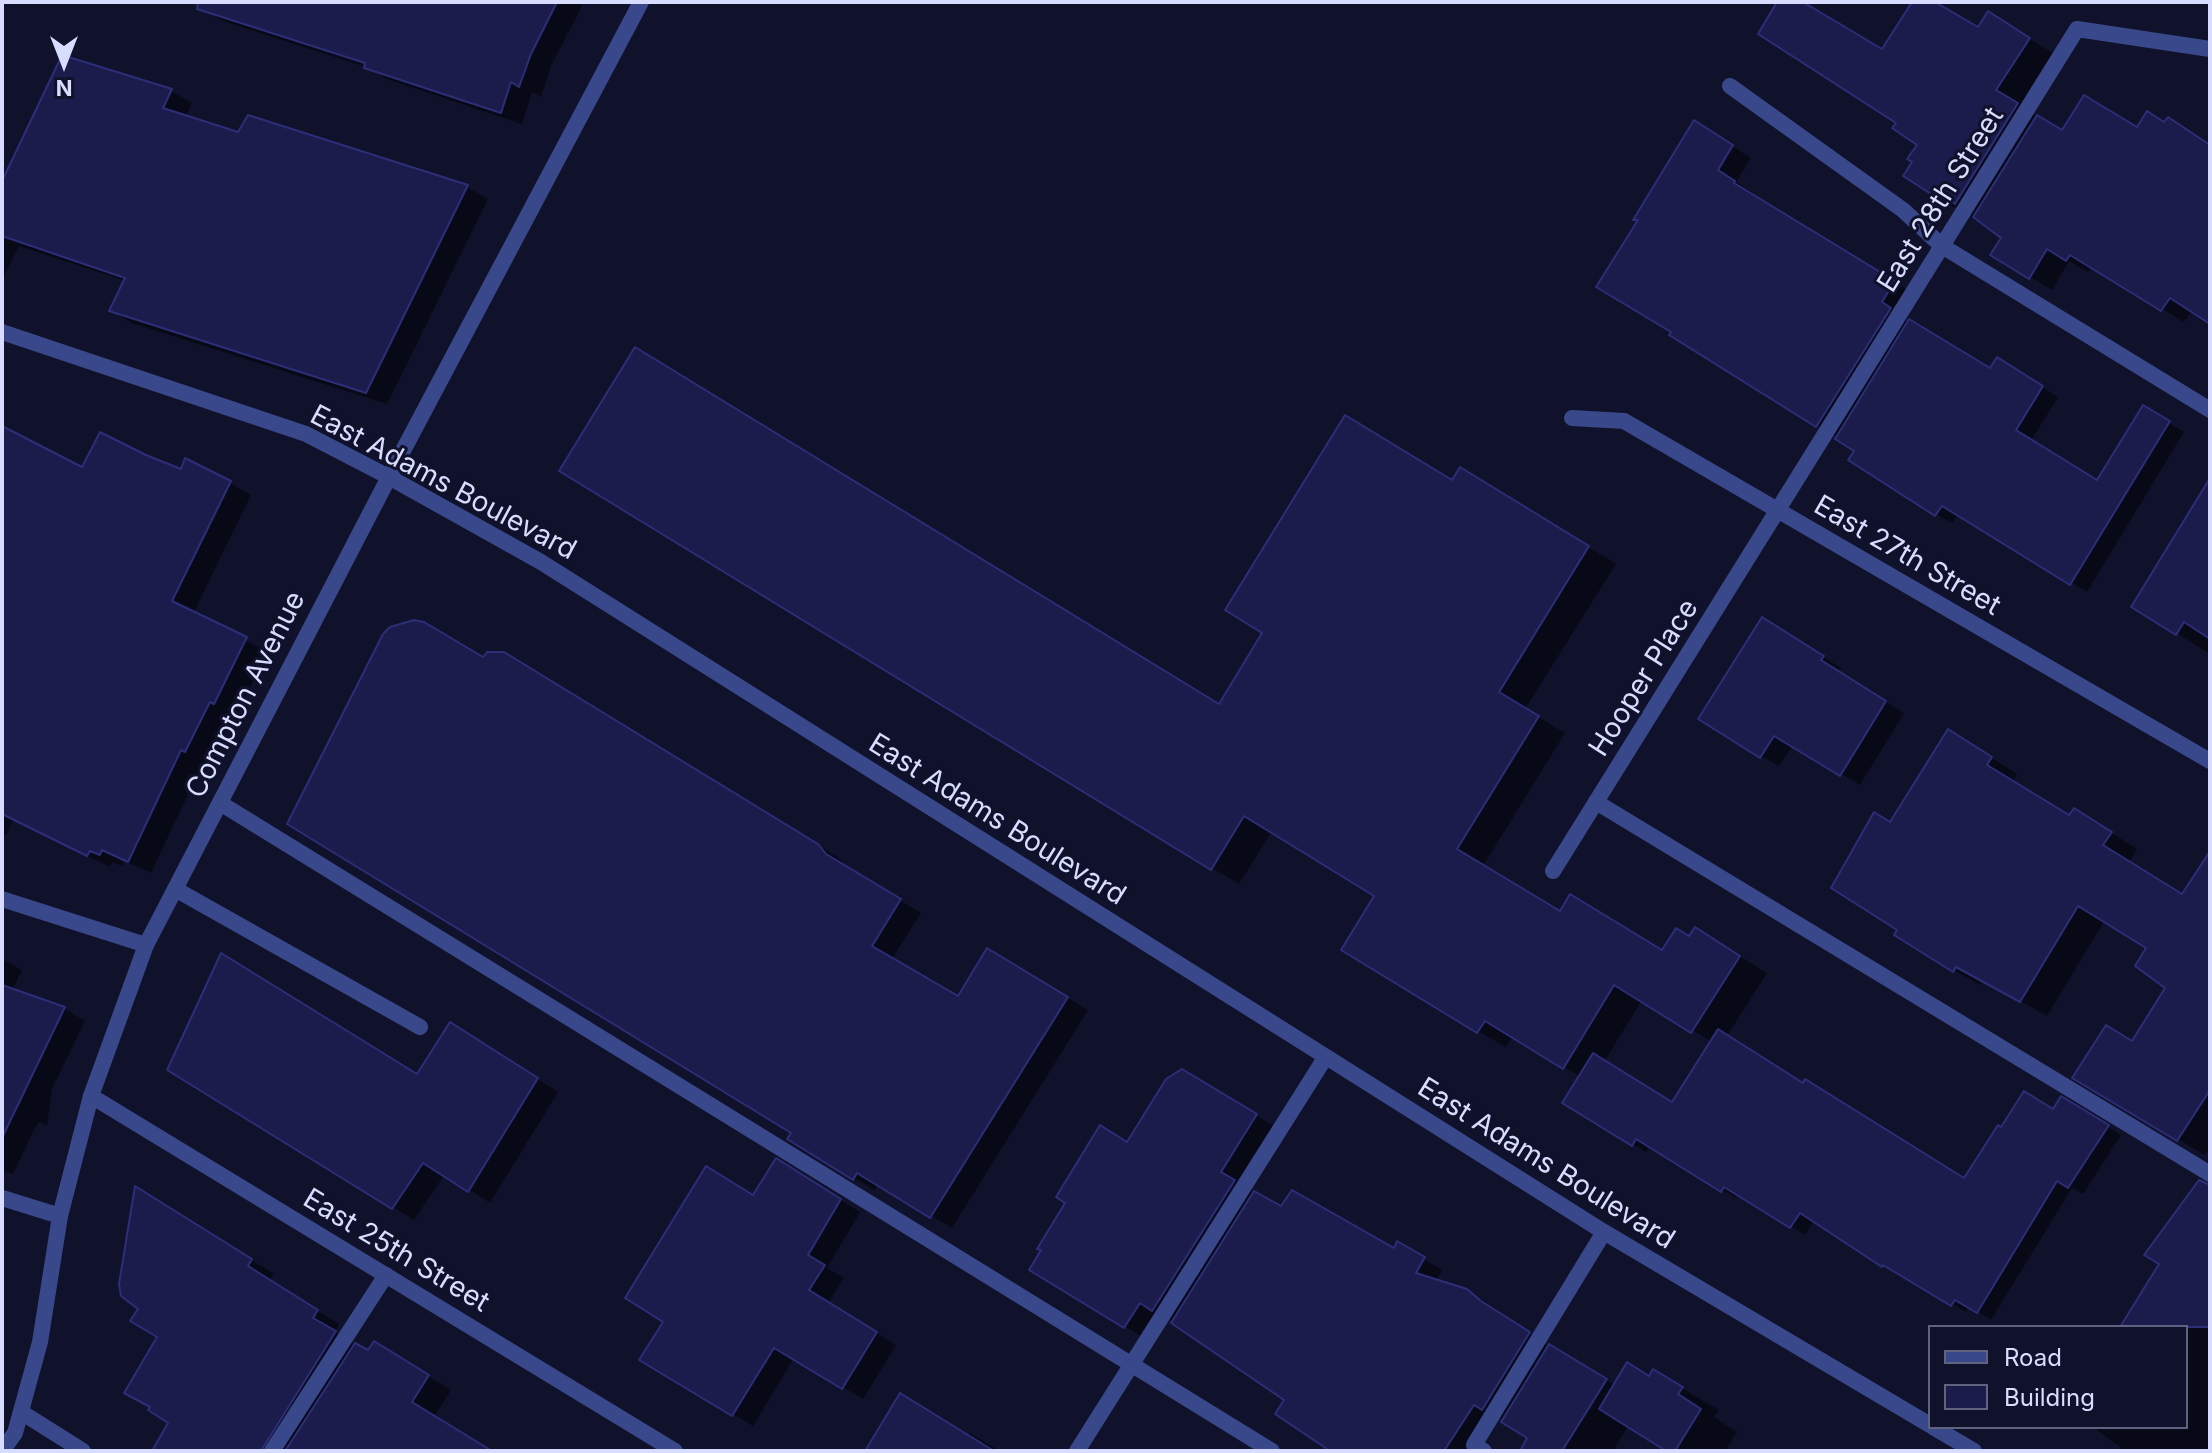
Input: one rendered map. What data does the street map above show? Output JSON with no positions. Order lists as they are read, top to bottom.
{
  "streets": {
    "street": [
      "East 28th Street",
      "East Adams Boulevard",
      "East 27th Street",
      "Hooper Place",
      "Compton Avenue",
      "East 25th Street"
    ]
  },
  "crossings": [
    ["East 28th Street", "East 27th Street"],
    ["East 28th Street", "Hooper Place"],
    ["East Adams Boulevard", "Compton Avenue"],
    ["East 27th Street", "Hooper Place"],
    ["Compton Avenue", "East 25th Street"]
  ],
  "legend": ["Road", "Building"],
  "north": "bottom"
}
